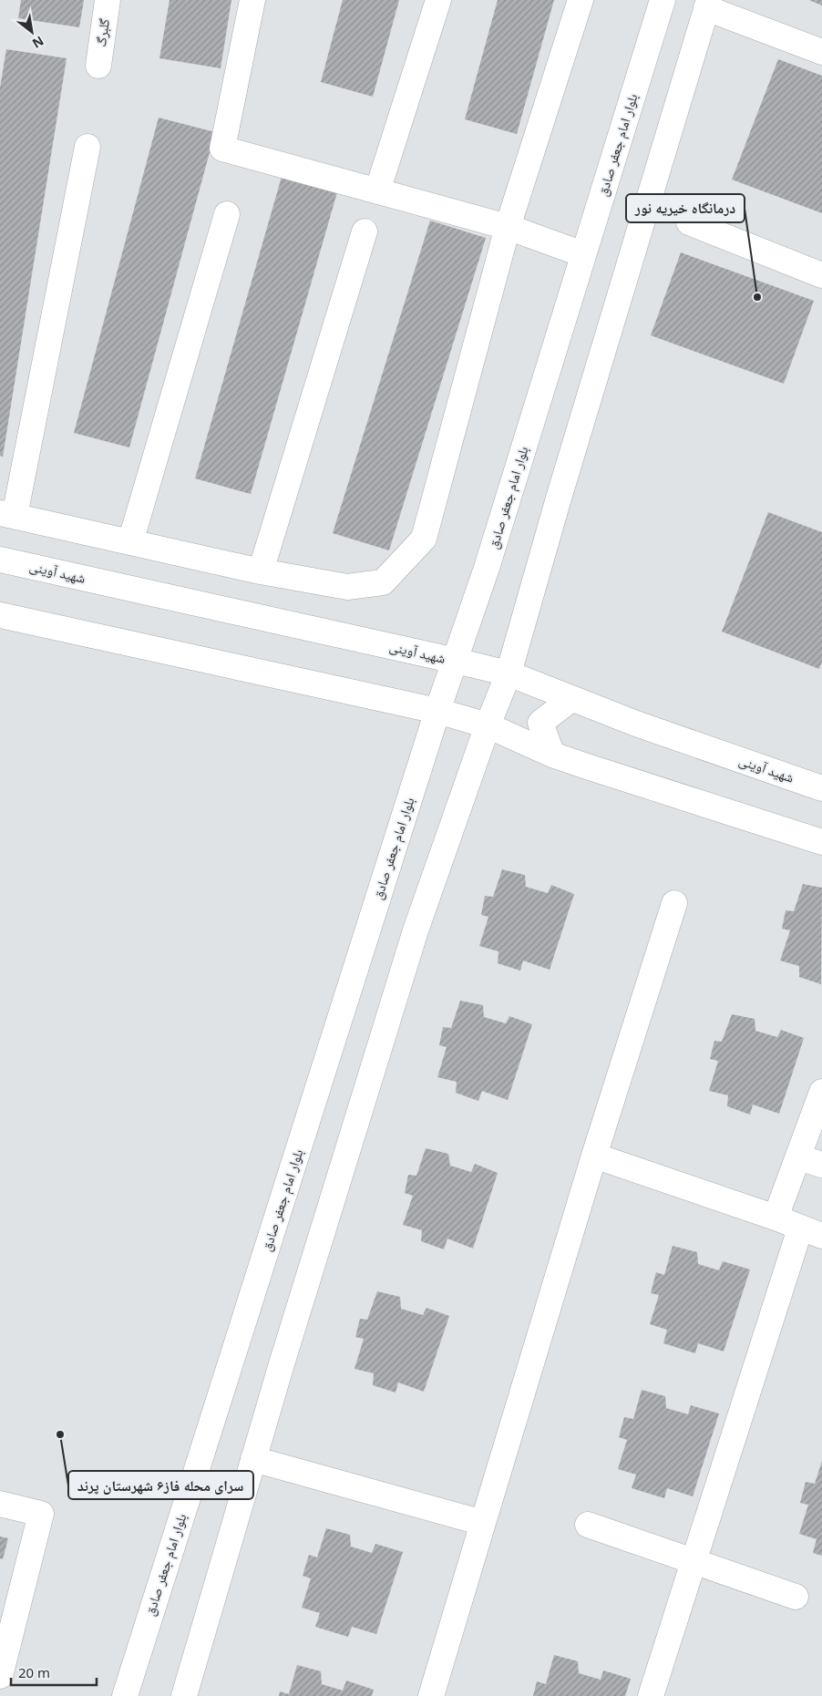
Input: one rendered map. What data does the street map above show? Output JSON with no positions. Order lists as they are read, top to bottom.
{
  "streets": {
    "street": ["گلبرگ", "بلوار امام جعفر صادق", "شهید آوینی"]
  },
  "crossings": [
    ["بلوار امام جعفر صادق", "شهید آوینی"]
  ],
  "places": ["درمانگاه خیریه نور", "سرای محله فاز۶ شهرستان پرند"],
  "scale_bar": "20 m",
  "north": "bottom right"
}
